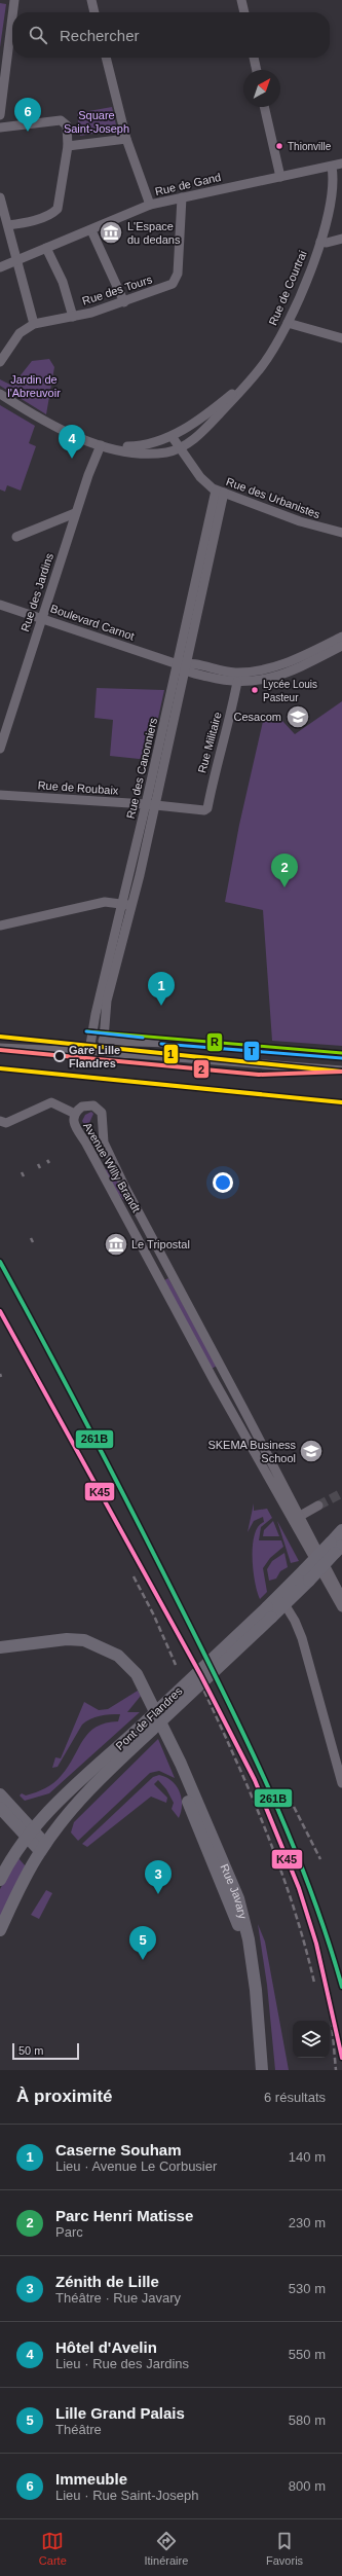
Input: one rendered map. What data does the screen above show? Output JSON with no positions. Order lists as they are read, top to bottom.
{
  "streets": {
    "main road": ["Pont de Flandres", "Rue Javary"],
    "street": [
      "Rue de Gand",
      "Rue de Courtrai",
      "Rue des Tours",
      "Rue des Urbanistes",
      "Rue des Jardins",
      "Boulevard Carnot",
      "Rue Militaire",
      "Rue des Canonniers",
      "Rue de Roubaix",
      "Avenue Willy Brandt"
    ]
  },
  "crossings": [
    ["Rue de Gand", "Rue de Courtrai"],
    ["Rue de Gand", "Rue des Tours"],
    ["Rue des Urbanistes", "Rue des Canonniers"],
    ["Rue des Jardins", "Boulevard Carnot"],
    ["Boulevard Carnot", "Rue Militaire"],
    ["Boulevard Carnot", "Rue des Canonniers"],
    ["Rue Militaire", "Rue de Roubaix"],
    ["Rue des Canonniers", "Rue de Roubaix"],
    ["Pont de Flandres", "Rue Javary"]
  ],
  "parks": ["Square Saint-Joseph", "Jardin de l'Abreuvoir"],
  "places": {
    "other": ["Thionville", "Lycée Louis Pasteur", "Gare Lille Flandres"],
    "museum": ["L'Espace du dedans", "Le Tripostal"],
    "school or university": ["Cesacom", "SKEMA Business School"]
  },
  "lines": [
    "transit line R",
    "transit line T",
    "transit line 1",
    "transit line 2",
    "transit line 261B",
    "transit line K45"
  ],
  "scale_bar": "50 m",
  "north": "top right",
  "page": {
    "search": "Rechercher",
    "pins": [
      "6",
      "4",
      "2",
      "1",
      "3",
      "5"
    ],
    "scale": "50 m",
    "heading": ["À proximité", "6 résultats"],
    "list": [
      {
        "mark": "1",
        "name": "Caserne Souham",
        "note": "Lieu · Avenue Le Corbusier",
        "value": "140 m"
      },
      {
        "mark": "2",
        "name": "Parc Henri Matisse",
        "note": "Parc",
        "value": "230 m"
      },
      {
        "mark": "3",
        "name": "Zénith de Lille",
        "note": "Théâtre · Rue Javary",
        "value": "530 m"
      },
      {
        "mark": "4",
        "name": "Hôtel d'Avelin",
        "note": "Lieu · Rue des Jardins",
        "value": "550 m"
      },
      {
        "mark": "5",
        "name": "Lille Grand Palais",
        "note": "Théâtre",
        "value": "580 m"
      },
      {
        "mark": "6",
        "name": "Immeuble",
        "note": "Lieu · Rue Saint-Joseph",
        "value": "800 m"
      }
    ],
    "nav": ["Carte", "Itinéraire", "Favoris"]
  }
}
